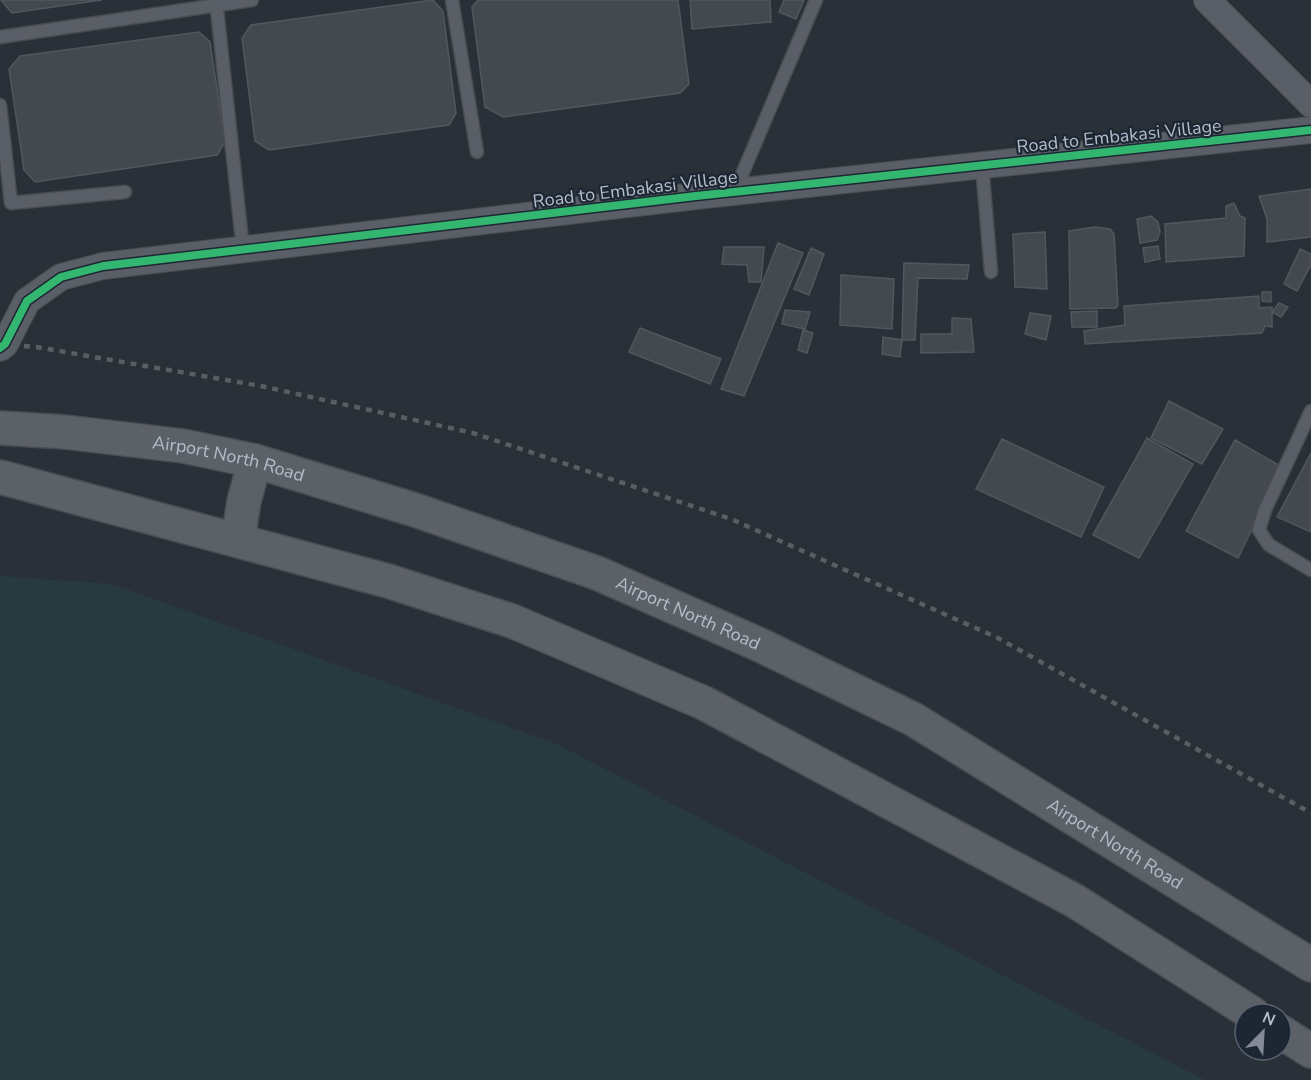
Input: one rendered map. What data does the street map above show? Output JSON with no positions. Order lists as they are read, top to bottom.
{
  "streets": {
    "main road": ["Airport North Road"],
    "street": ["Road to Embakasi Village"]
  },
  "north": "top right"
}
